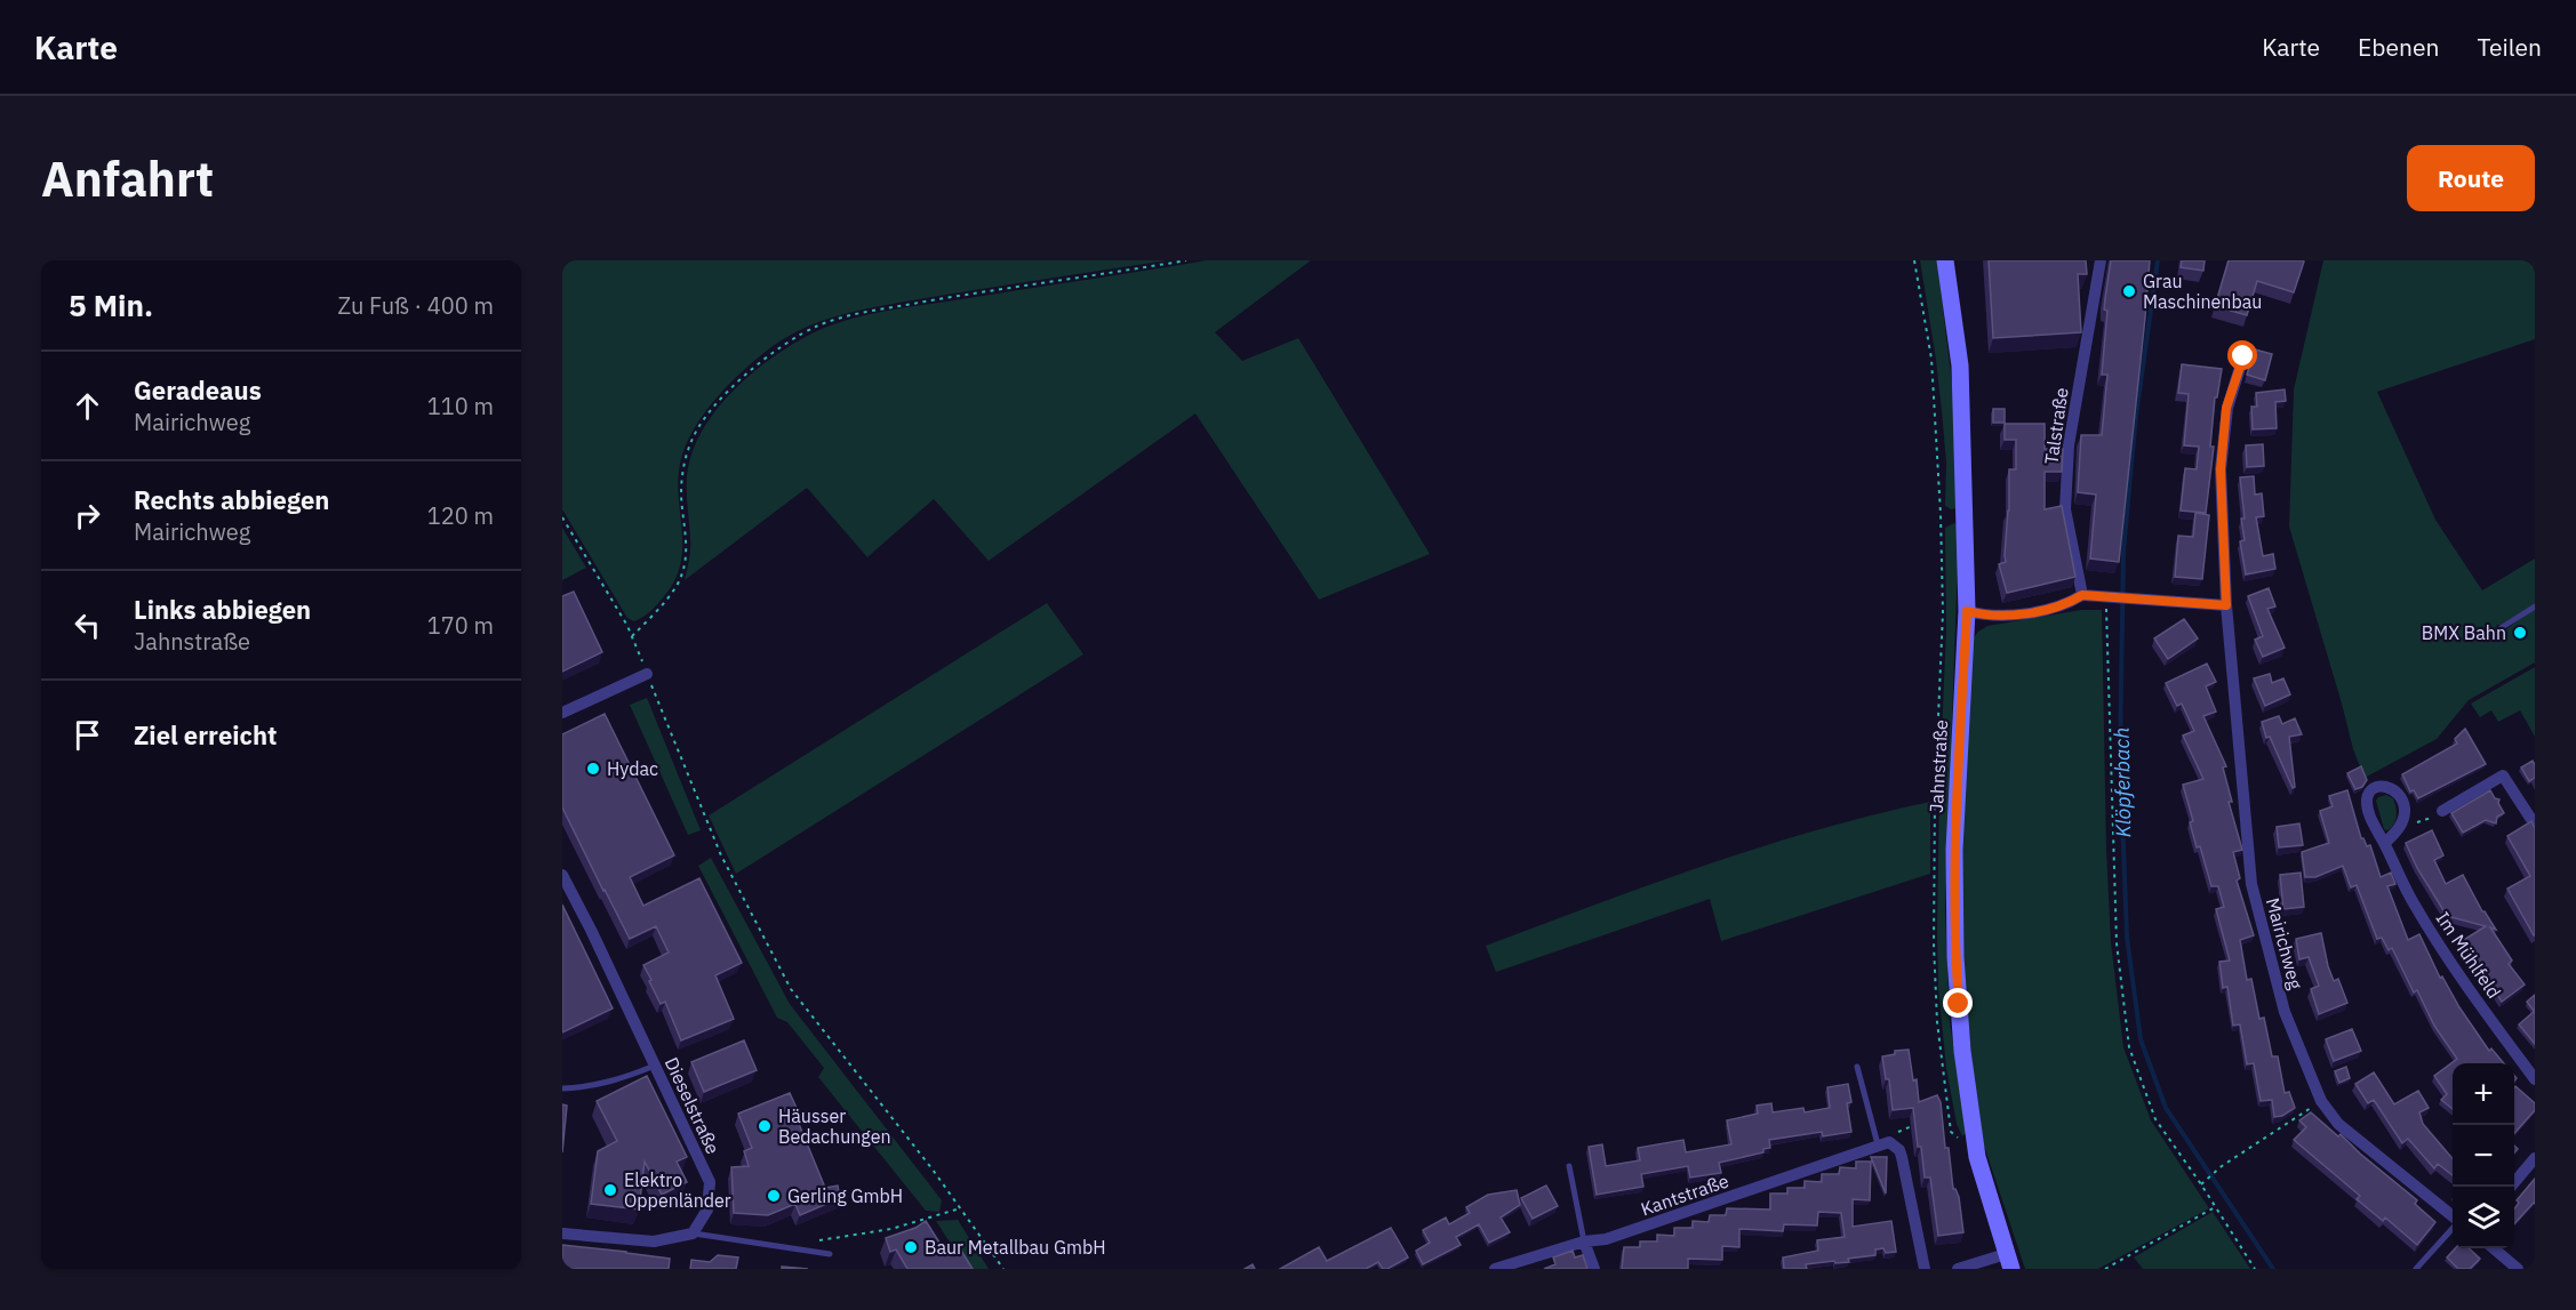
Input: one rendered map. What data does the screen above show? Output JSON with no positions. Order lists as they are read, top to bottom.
{
  "streets": {
    "street": [
      "Talstraße",
      "Jahnstraße",
      "Mairichweg",
      "Im Mühlfeld",
      "Dieselstraße",
      "Kantstraße"
    ]
  },
  "water": ["Klöpferbach"],
  "places": [
    "Grau Maschinenbau",
    "BMX Bahn",
    "Hydac",
    "Häusser Bedachungen",
    "Elektro Oppenländer",
    "Gerling GmbH",
    "Baur Metallbau GmbH"
  ],
  "page": {
    "header": "Karte",
    "nav": ["Karte", "Ebenen", "Teilen"],
    "buttons": "Route",
    "title": "Anfahrt",
    "heading": ["5 Min.", "Zu Fuß · 400 m"],
    "list": [
      ["Geradeaus", "Mairichweg", "110 m"],
      ["Rechts abbiegen", "Mairichweg", "120 m"],
      ["Links abbiegen", "Jahnstraße", "170 m"],
      "Ziel erreicht"
    ],
    "map_buttons": ["+", "−"]
  }
}
